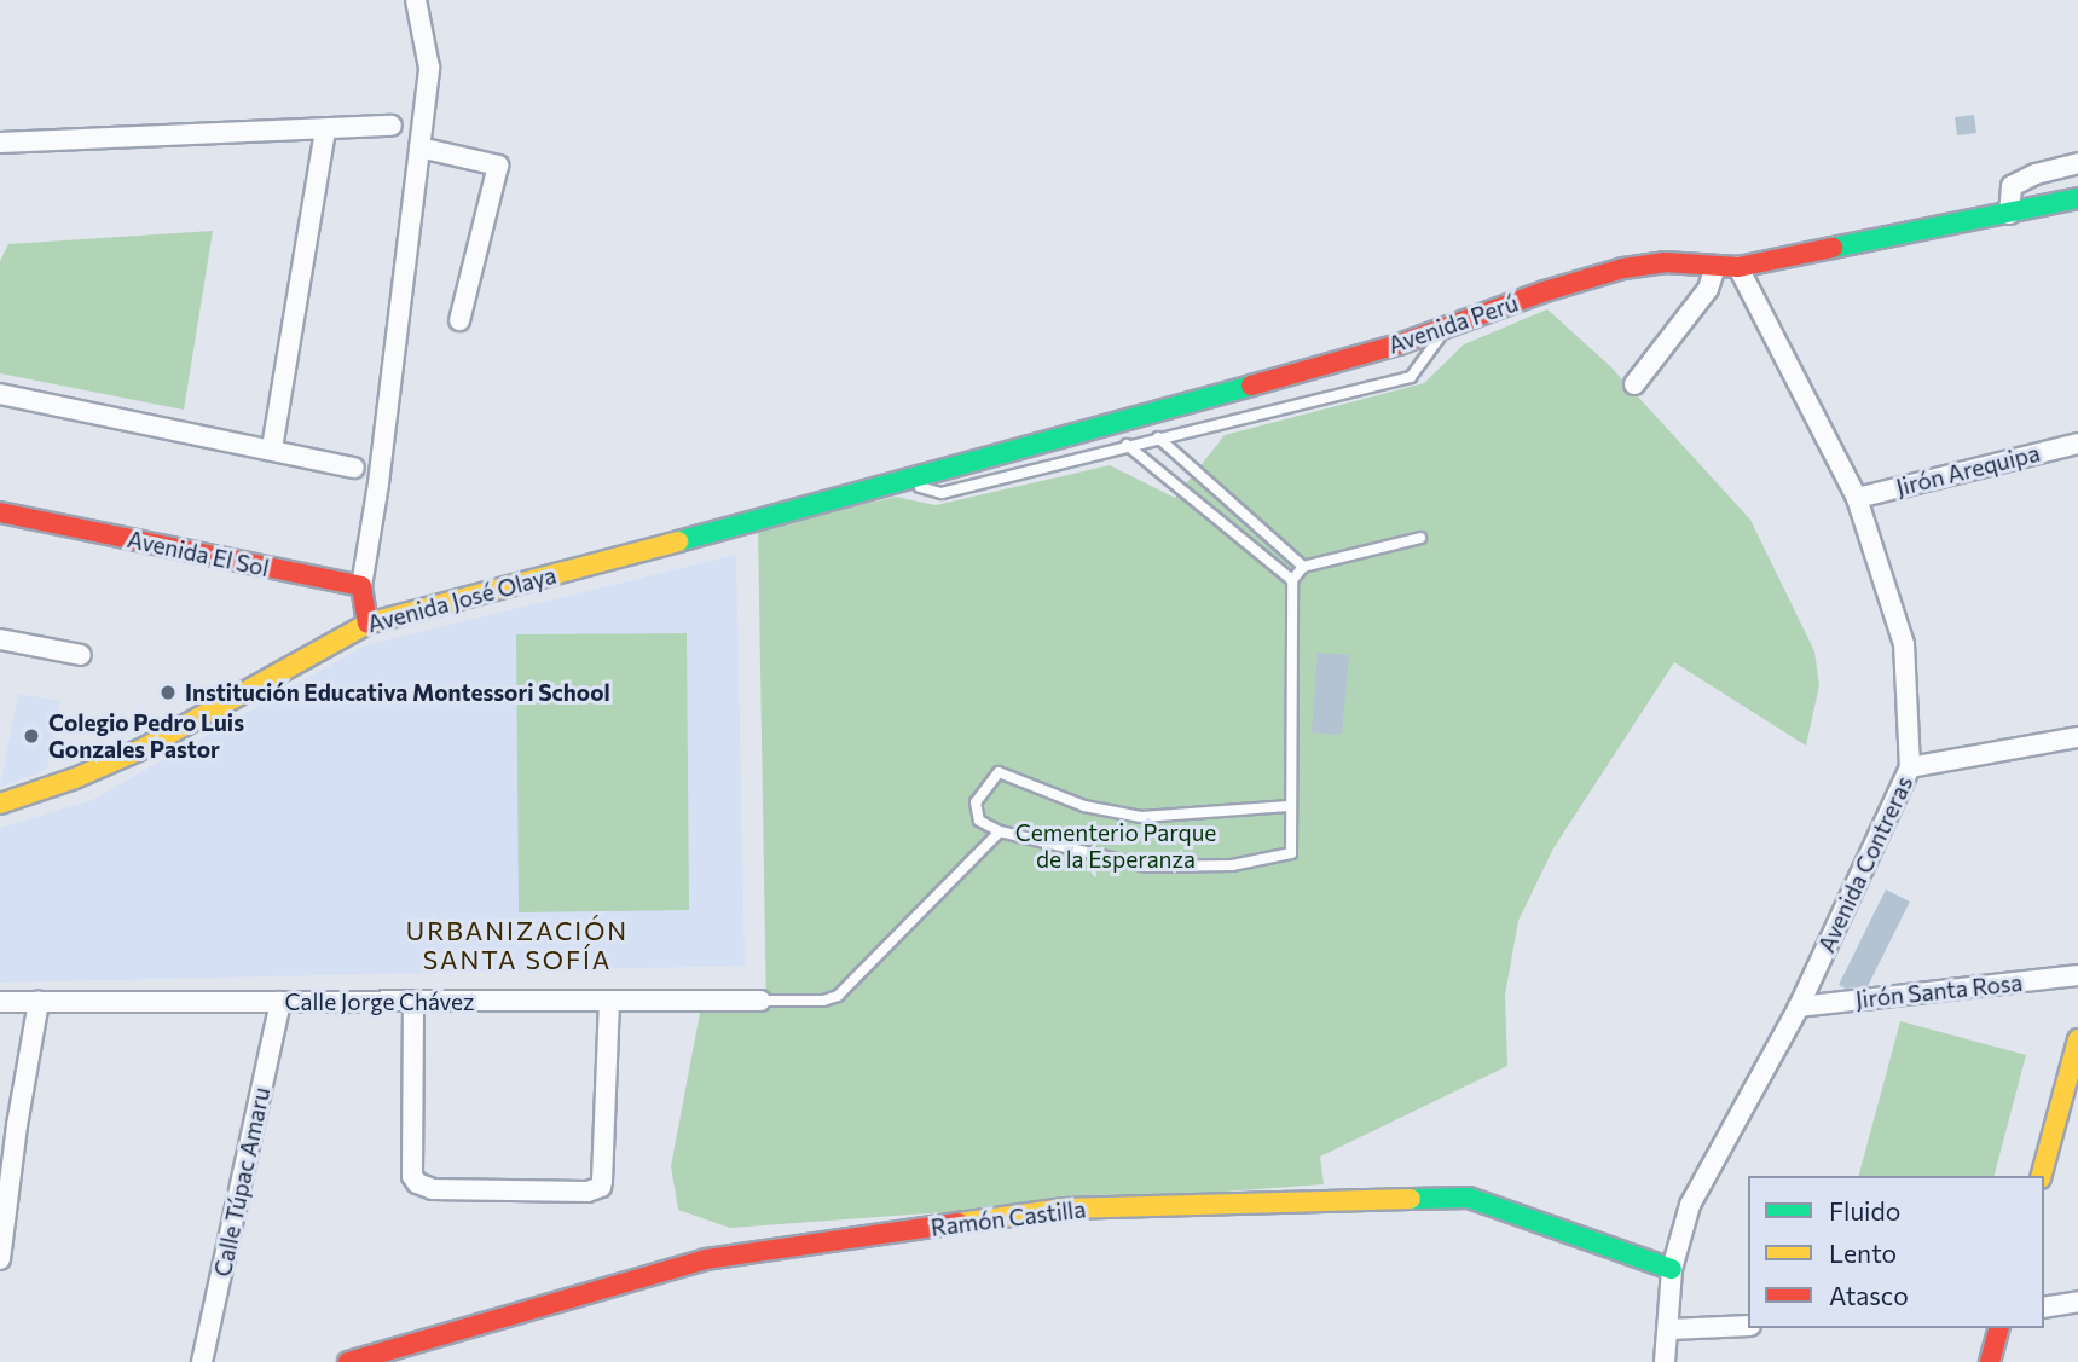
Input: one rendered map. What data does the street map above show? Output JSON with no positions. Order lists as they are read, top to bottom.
{
  "streets": {
    "main road": [
      "Avenida Perú",
      "Avenida El Sol",
      "Avenida José Olaya",
      "Ramón Castilla"
    ],
    "street": [
      "Jirón Arequipa",
      "Avenida Contreras",
      "Jirón Santa Rosa",
      "Calle Jorge Chávez",
      "Calle Túpac Amaru"
    ]
  },
  "crossings": [
    ["Avenida Perú", "Avenida José Olaya"],
    ["Avenida Perú", "Avenida Contreras"],
    ["Jirón Arequipa", "Avenida Contreras"],
    ["Avenida Contreras", "Jirón Santa Rosa"],
    ["Avenida Contreras", "Ramón Castilla"],
    ["Calle Jorge Chávez", "Calle Túpac Amaru"]
  ],
  "districts": ["URBANIZACIÓN SANTA SOFÍA"],
  "parks": ["Cementerio Parque de la Esperanza"],
  "places": ["Institución Educativa Montessori School", "Colegio Pedro Luis Gonzales Pastor"],
  "legend": ["Fluido", "Lento", "Atasco"]
}
